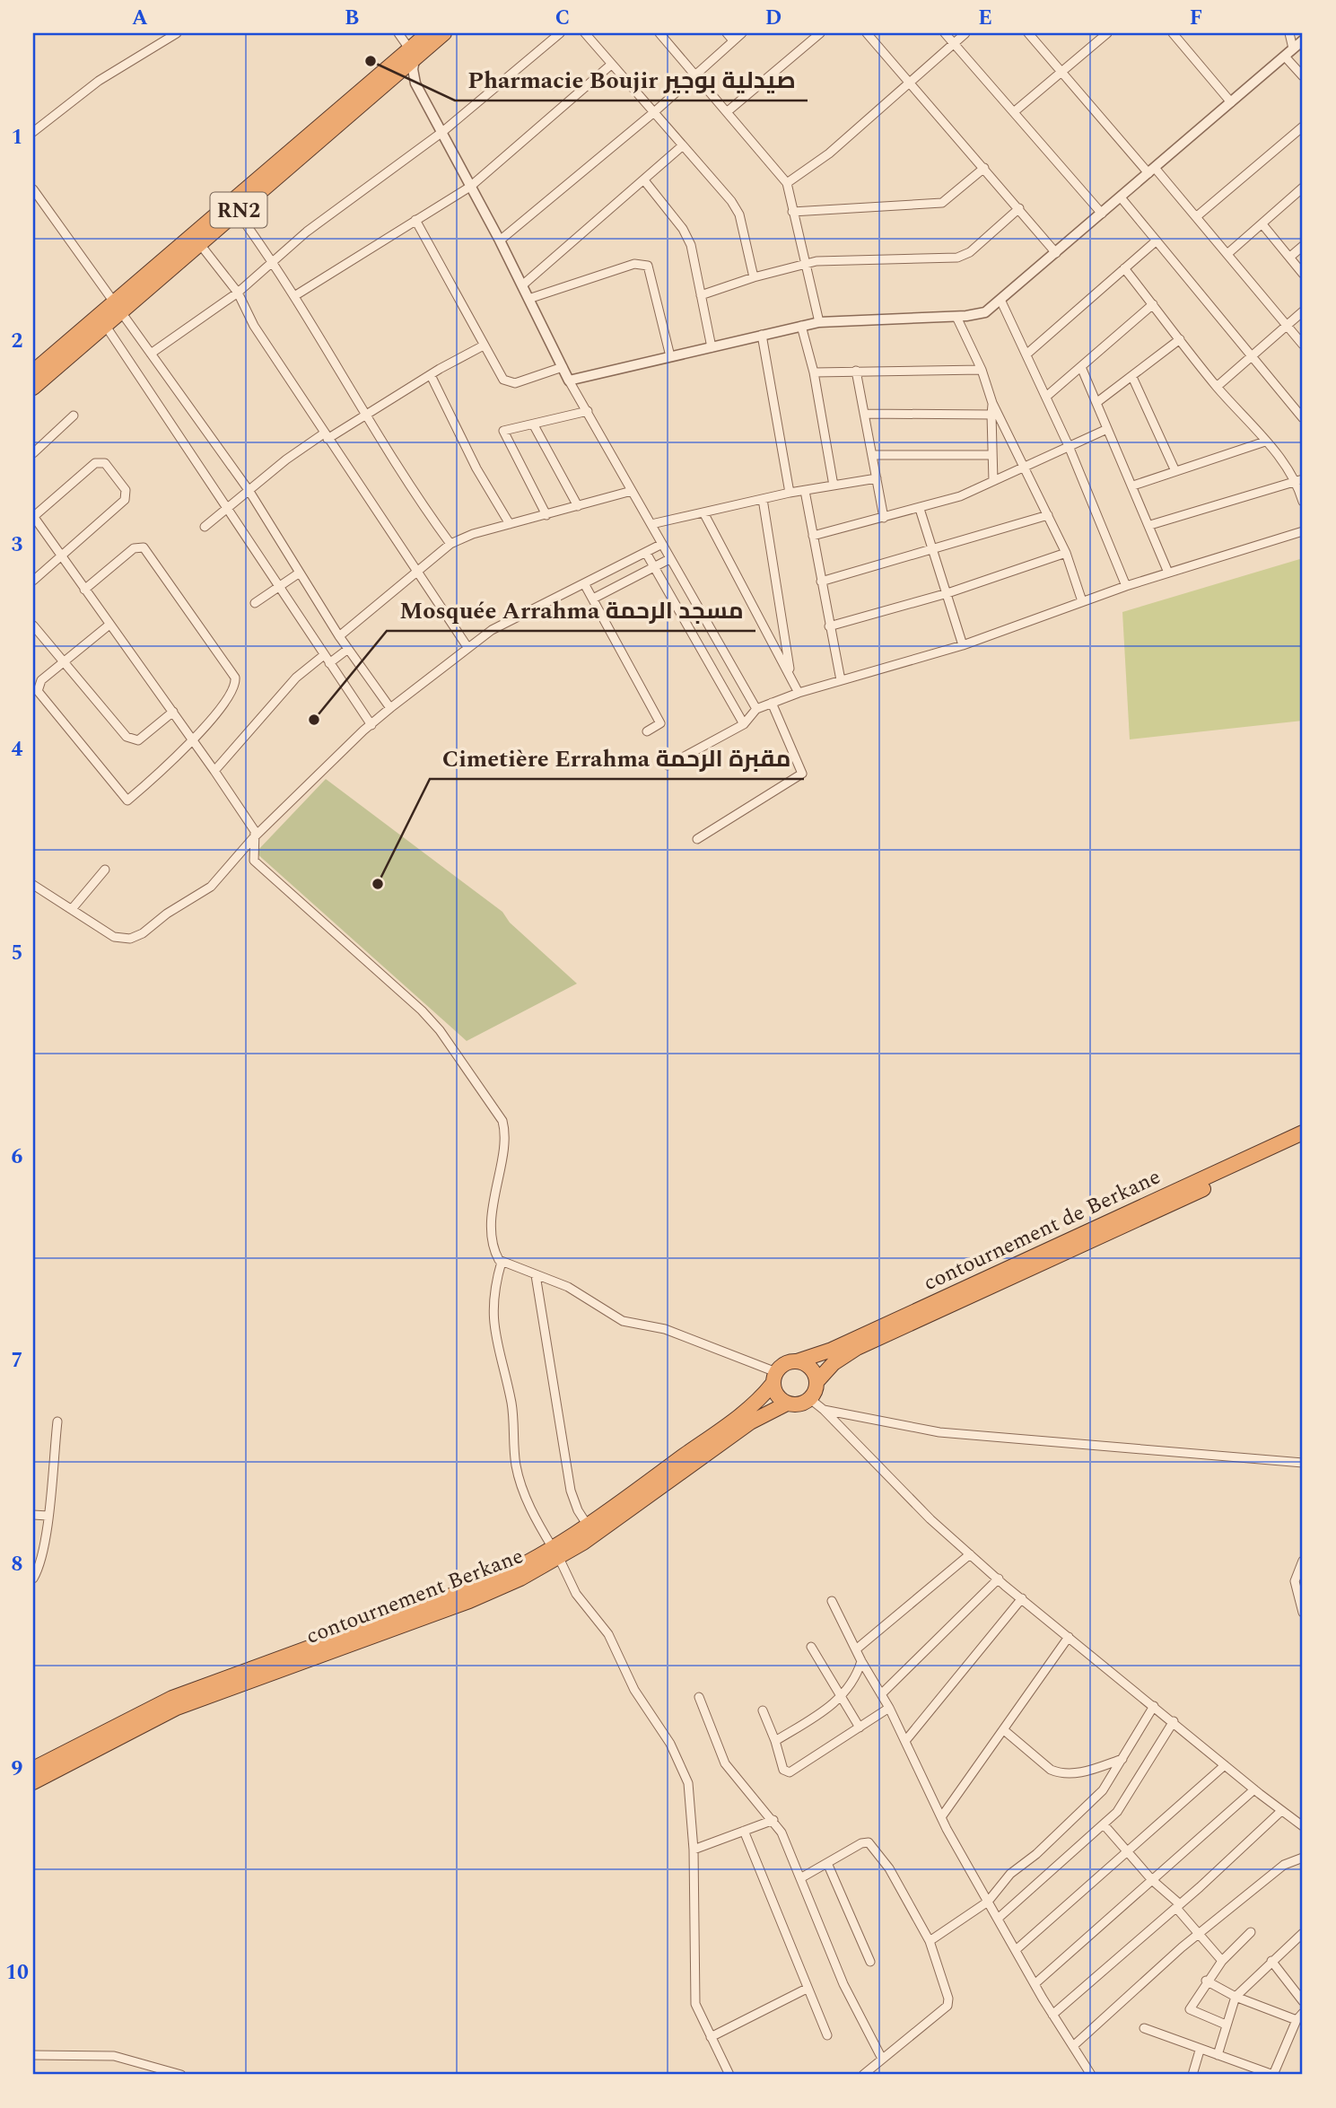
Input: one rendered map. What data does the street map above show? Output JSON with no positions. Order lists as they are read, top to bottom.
{
  "streets": {
    "highway": ["RN2", "contournement de Berkane", "contournement Berkane"]
  },
  "crossings": [
    ["contournement de Berkane", "contournement Berkane"]
  ],
  "places": ["Pharmacie Boujir صيدلية بوجير", "Mosquée Arrahma مسجد الرحمة", "Cimetière Errahma مقبرة الرحمة"],
  "grid": {
    "columns": [
      "A",
      "B",
      "C",
      "D",
      "E",
      "F"
    ],
    "rows": [
      "1",
      "2",
      "3",
      "4",
      "5",
      "6",
      "7",
      "8",
      "9",
      "10"
    ]
  }
}
